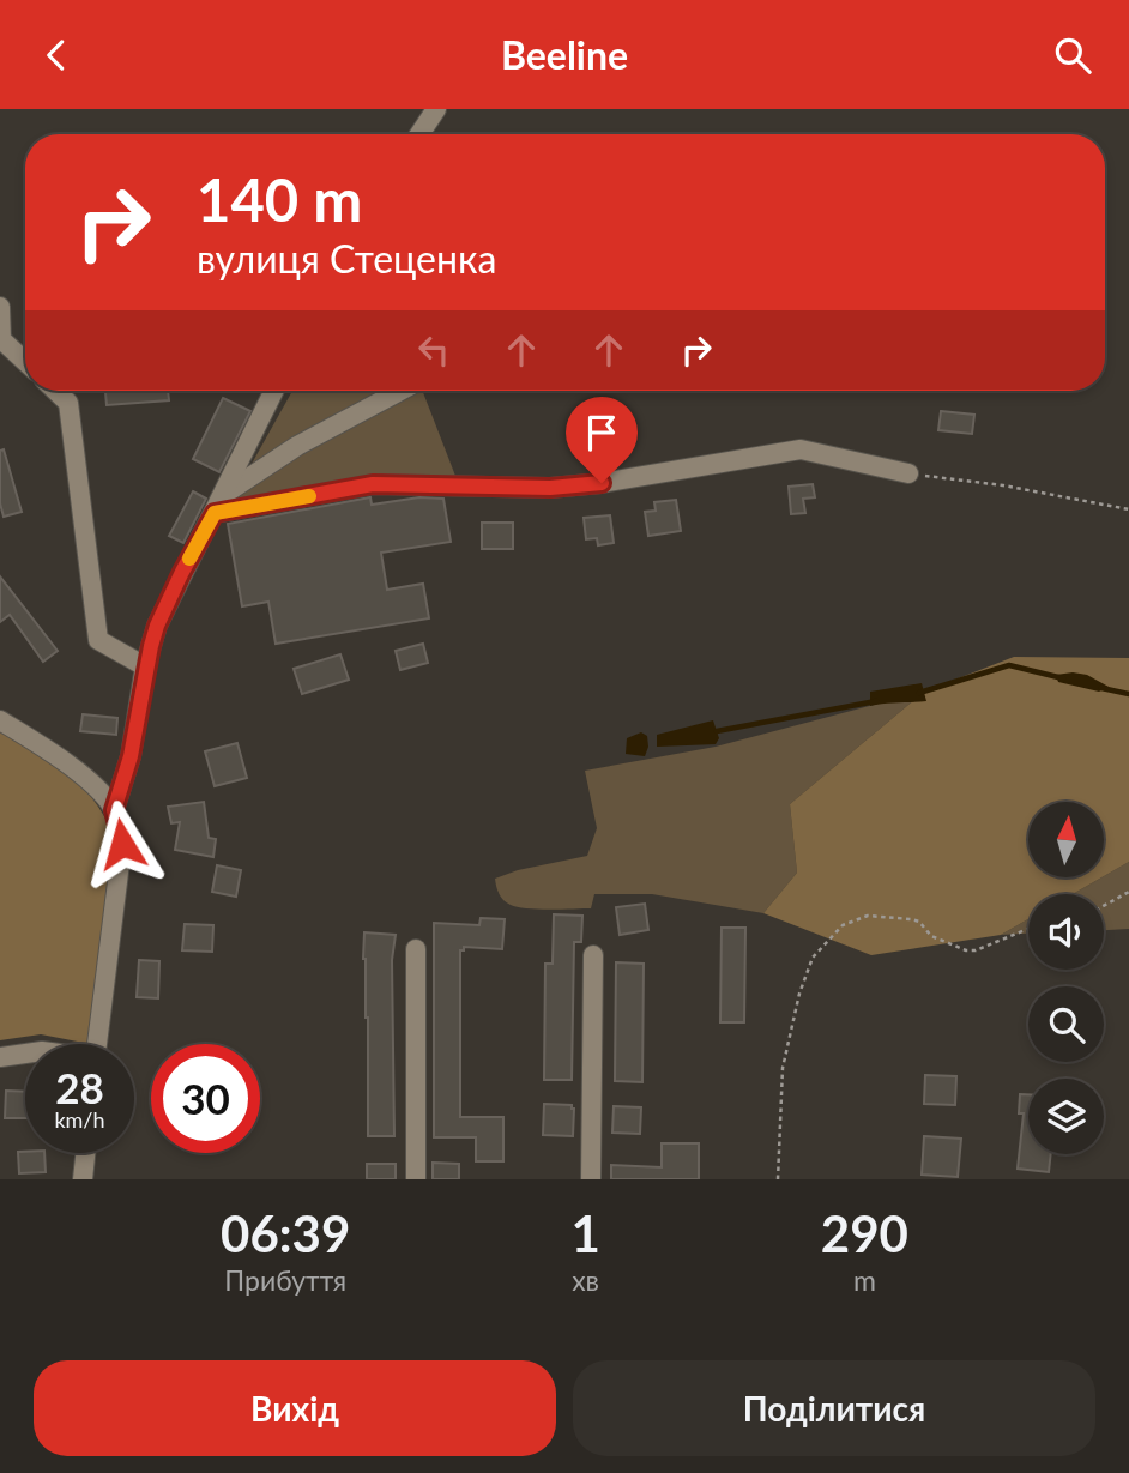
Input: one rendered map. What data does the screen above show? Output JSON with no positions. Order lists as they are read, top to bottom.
{
  "north": "top",
  "page": {
    "header": "Beeline",
    "turn": ["140 m", "вулиця Стеценка"],
    "speed": "28 km/h",
    "limit": "30",
    "eta": [
      "06:39",
      "Прибуття",
      "1",
      "хв",
      "290",
      "m"
    ],
    "buttons": ["Вихід", "Поділитися"]
  }
}
